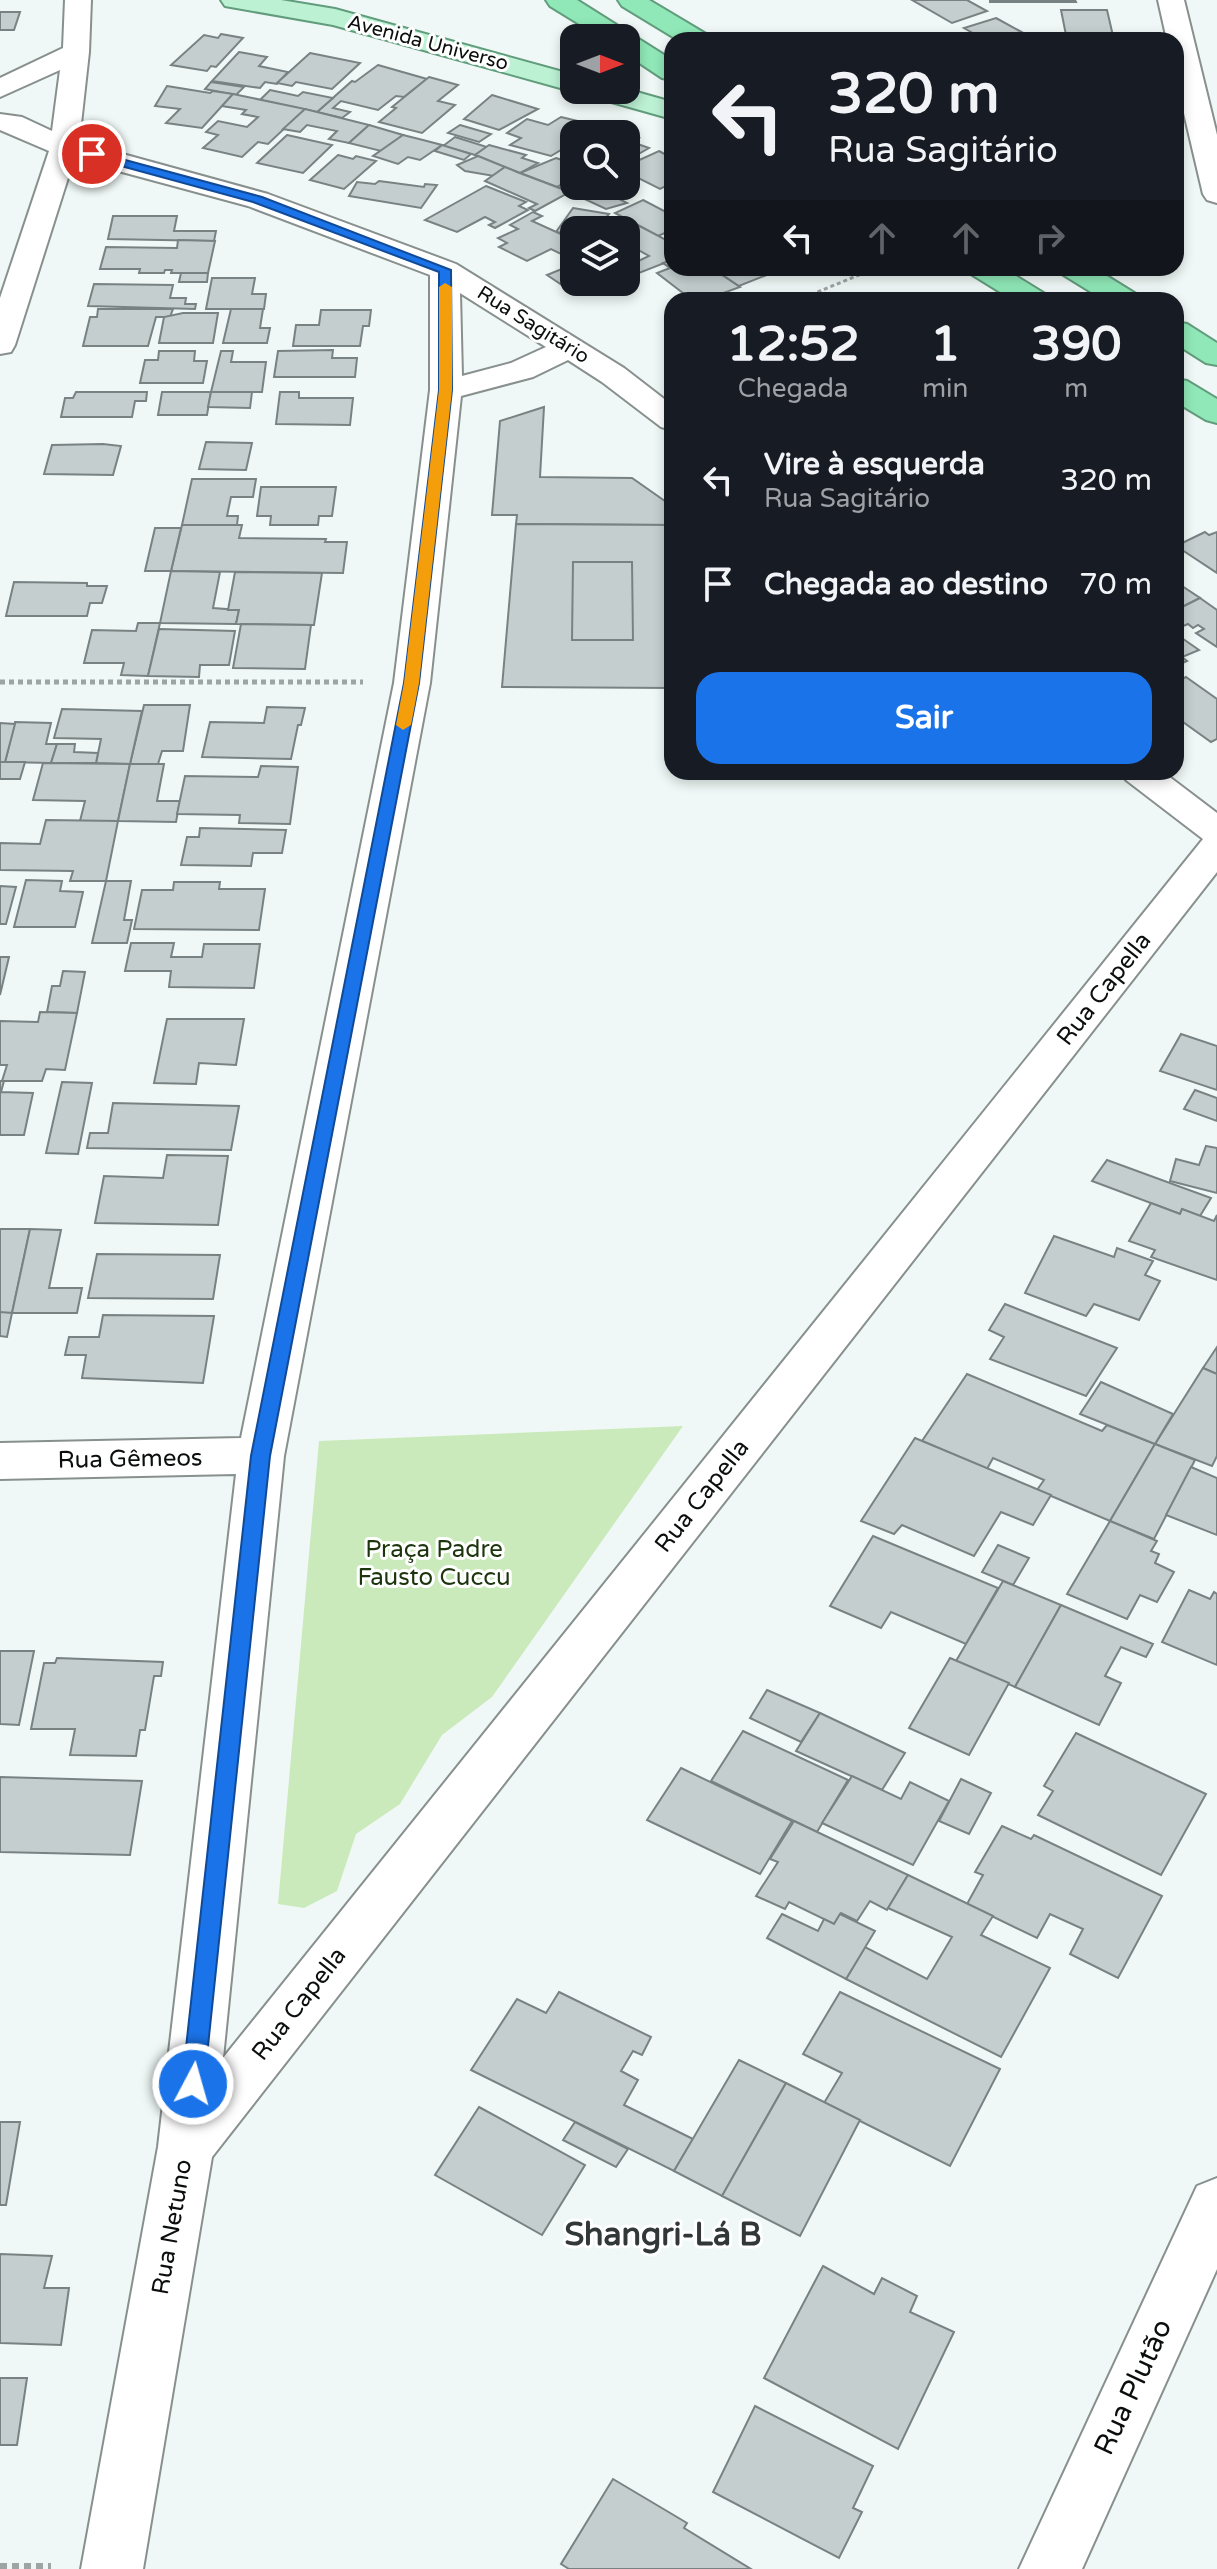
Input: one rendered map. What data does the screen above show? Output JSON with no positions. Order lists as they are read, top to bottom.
{
  "streets": {
    "main road": ["Avenida Universo"],
    "street": [
      "Rua Sagitário",
      "Rua Capella",
      "Rua Gêmeos",
      "Rua Netuno",
      "Rua Plutão"
    ]
  },
  "crossings": [
    ["Rua Sagitário", "Rua Netuno"],
    ["Rua Capella", "Rua Netuno"],
    ["Rua Gêmeos", "Rua Netuno"]
  ],
  "districts": ["Shangri-Lá B"],
  "parks": ["Praça Padre Fausto Cuccu"],
  "north": "right",
  "page": {
    "turn": ["320 m", "Rua Sagitário"],
    "eta": [
      "12:52",
      "Chegada",
      "1",
      "min",
      "390",
      "m"
    ],
    "list": [
      {
        "name": "Vire à esquerda",
        "note": "Rua Sagitário",
        "value": "320 m"
      },
      {
        "name": "Chegada ao destino",
        "value": "70 m"
      }
    ],
    "buttons": "Sair"
  }
}
